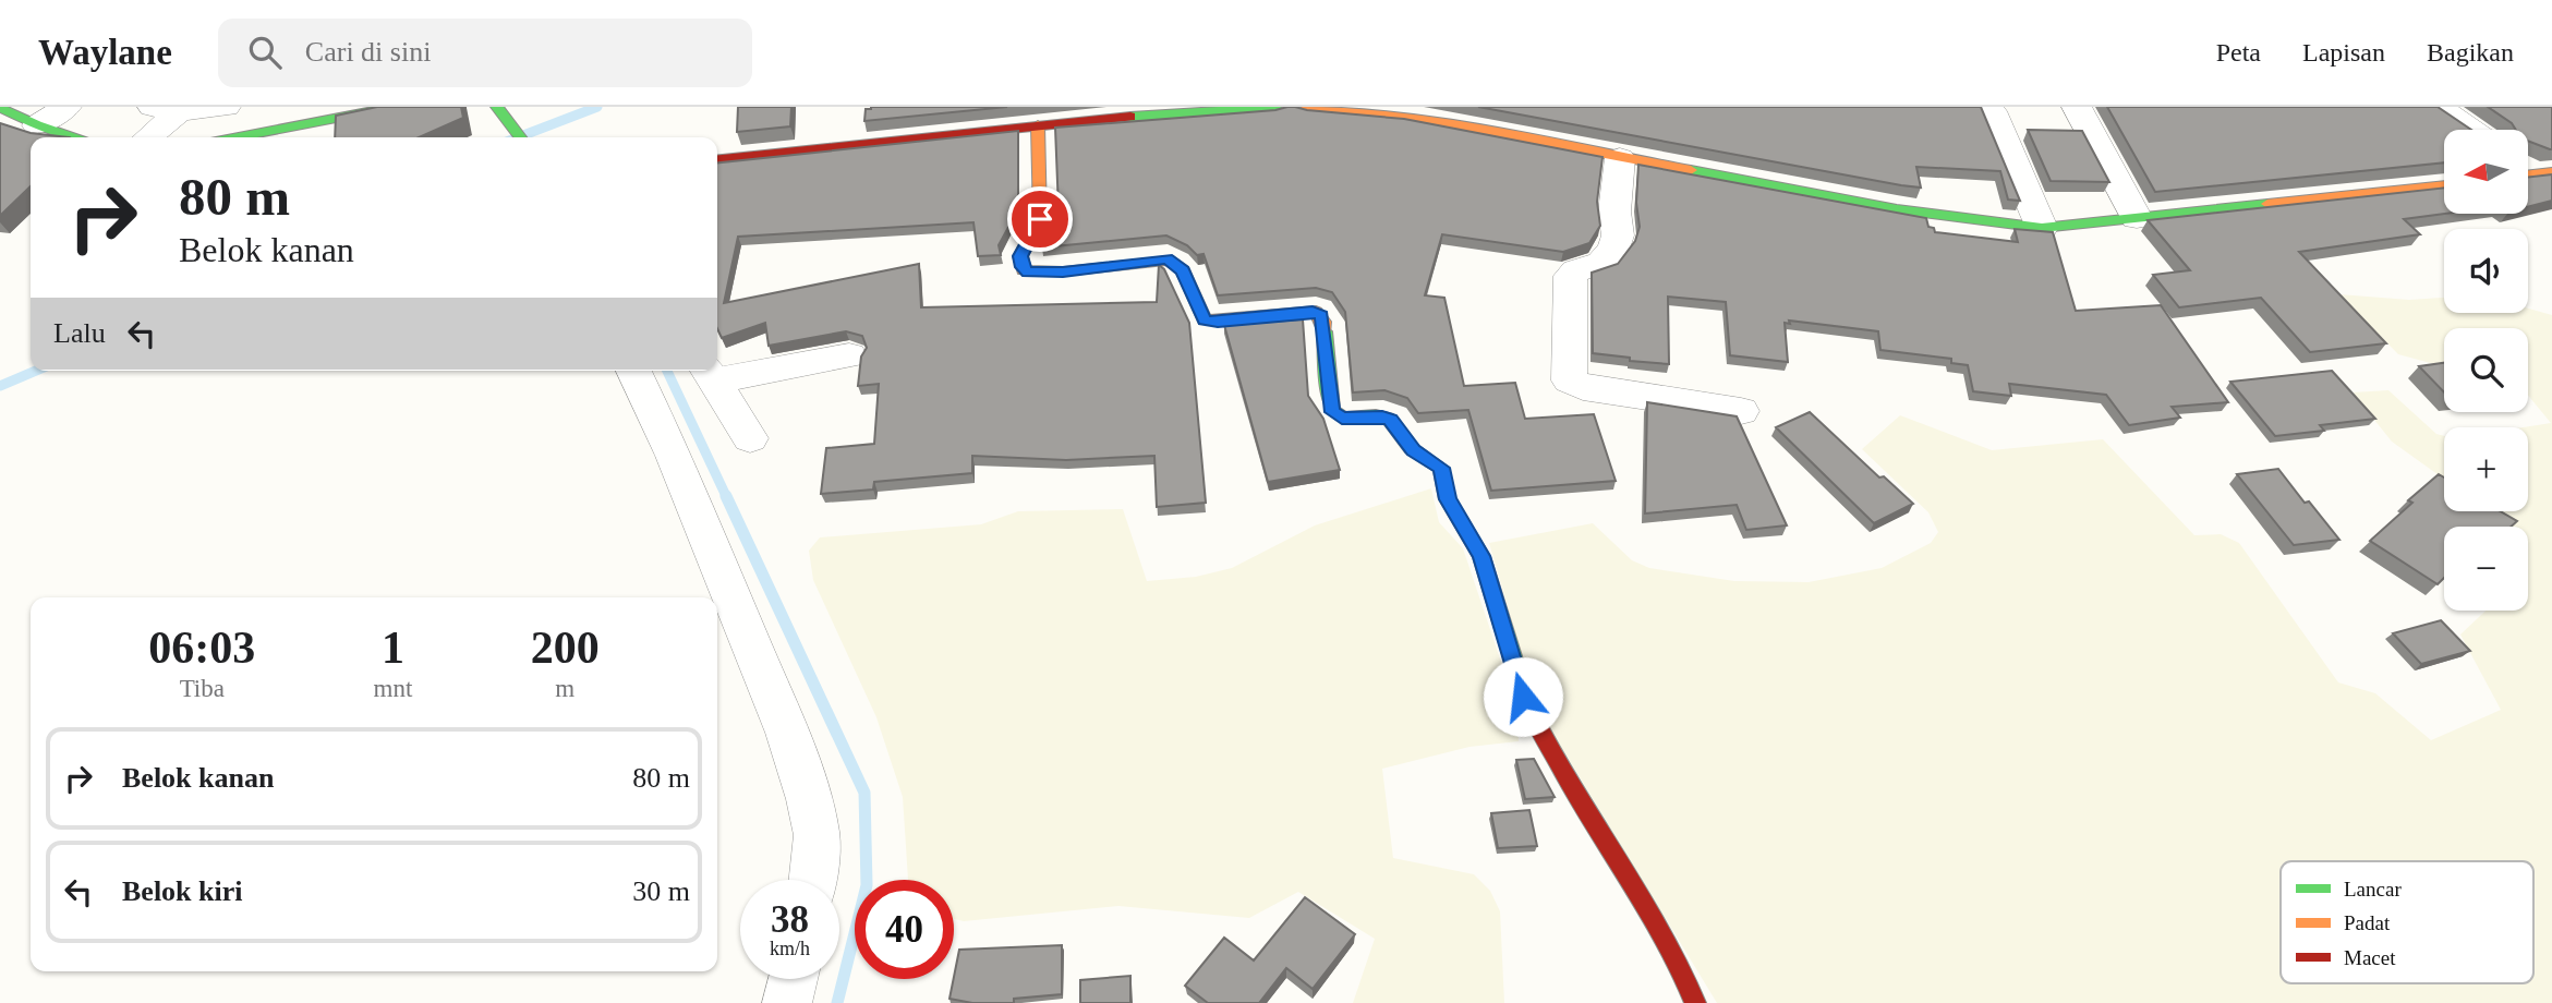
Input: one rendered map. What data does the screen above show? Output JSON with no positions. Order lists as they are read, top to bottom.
{
  "legend": ["Lancar", "Padat", "Macet"],
  "north": "left",
  "page": {
    "header": "Waylane",
    "search": "Cari di sini",
    "nav": ["Peta", "Lapisan", "Bagikan"],
    "map_buttons": ["+", "−"],
    "turn": ["80 m", "Belok kanan"],
    "then": "Lalu",
    "eta": [
      "06:03",
      "Tiba",
      "1",
      "mnt",
      "200",
      "m"
    ],
    "list": [
      {
        "name": "Belok kanan",
        "value": "80 m"
      },
      {
        "name": "Belok kiri",
        "value": "30 m"
      }
    ],
    "speed": "38 km/h",
    "limit": "40"
  }
}
